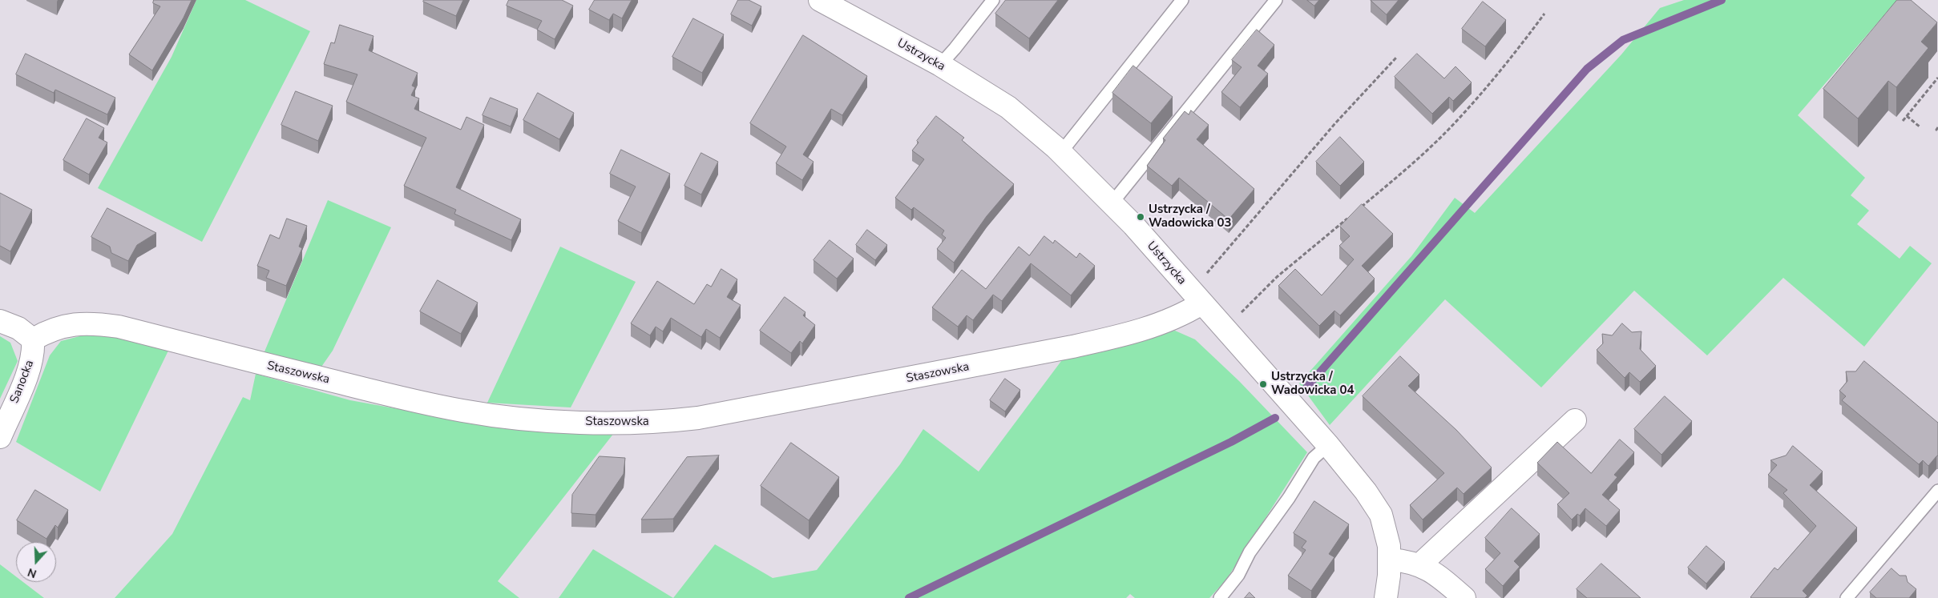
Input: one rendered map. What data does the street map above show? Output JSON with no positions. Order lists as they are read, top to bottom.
{
  "streets": {
    "street": ["Ustrzycka", "Staszowska", "Sanocka"]
  },
  "crossings": [
    ["Ustrzycka", "Staszowska"],
    ["Staszowska", "Sanocka"]
  ],
  "places": ["Ustrzycka / Wadowicka 03", "Ustrzycka / Wadowicka 04"],
  "north": "bottom"
}
